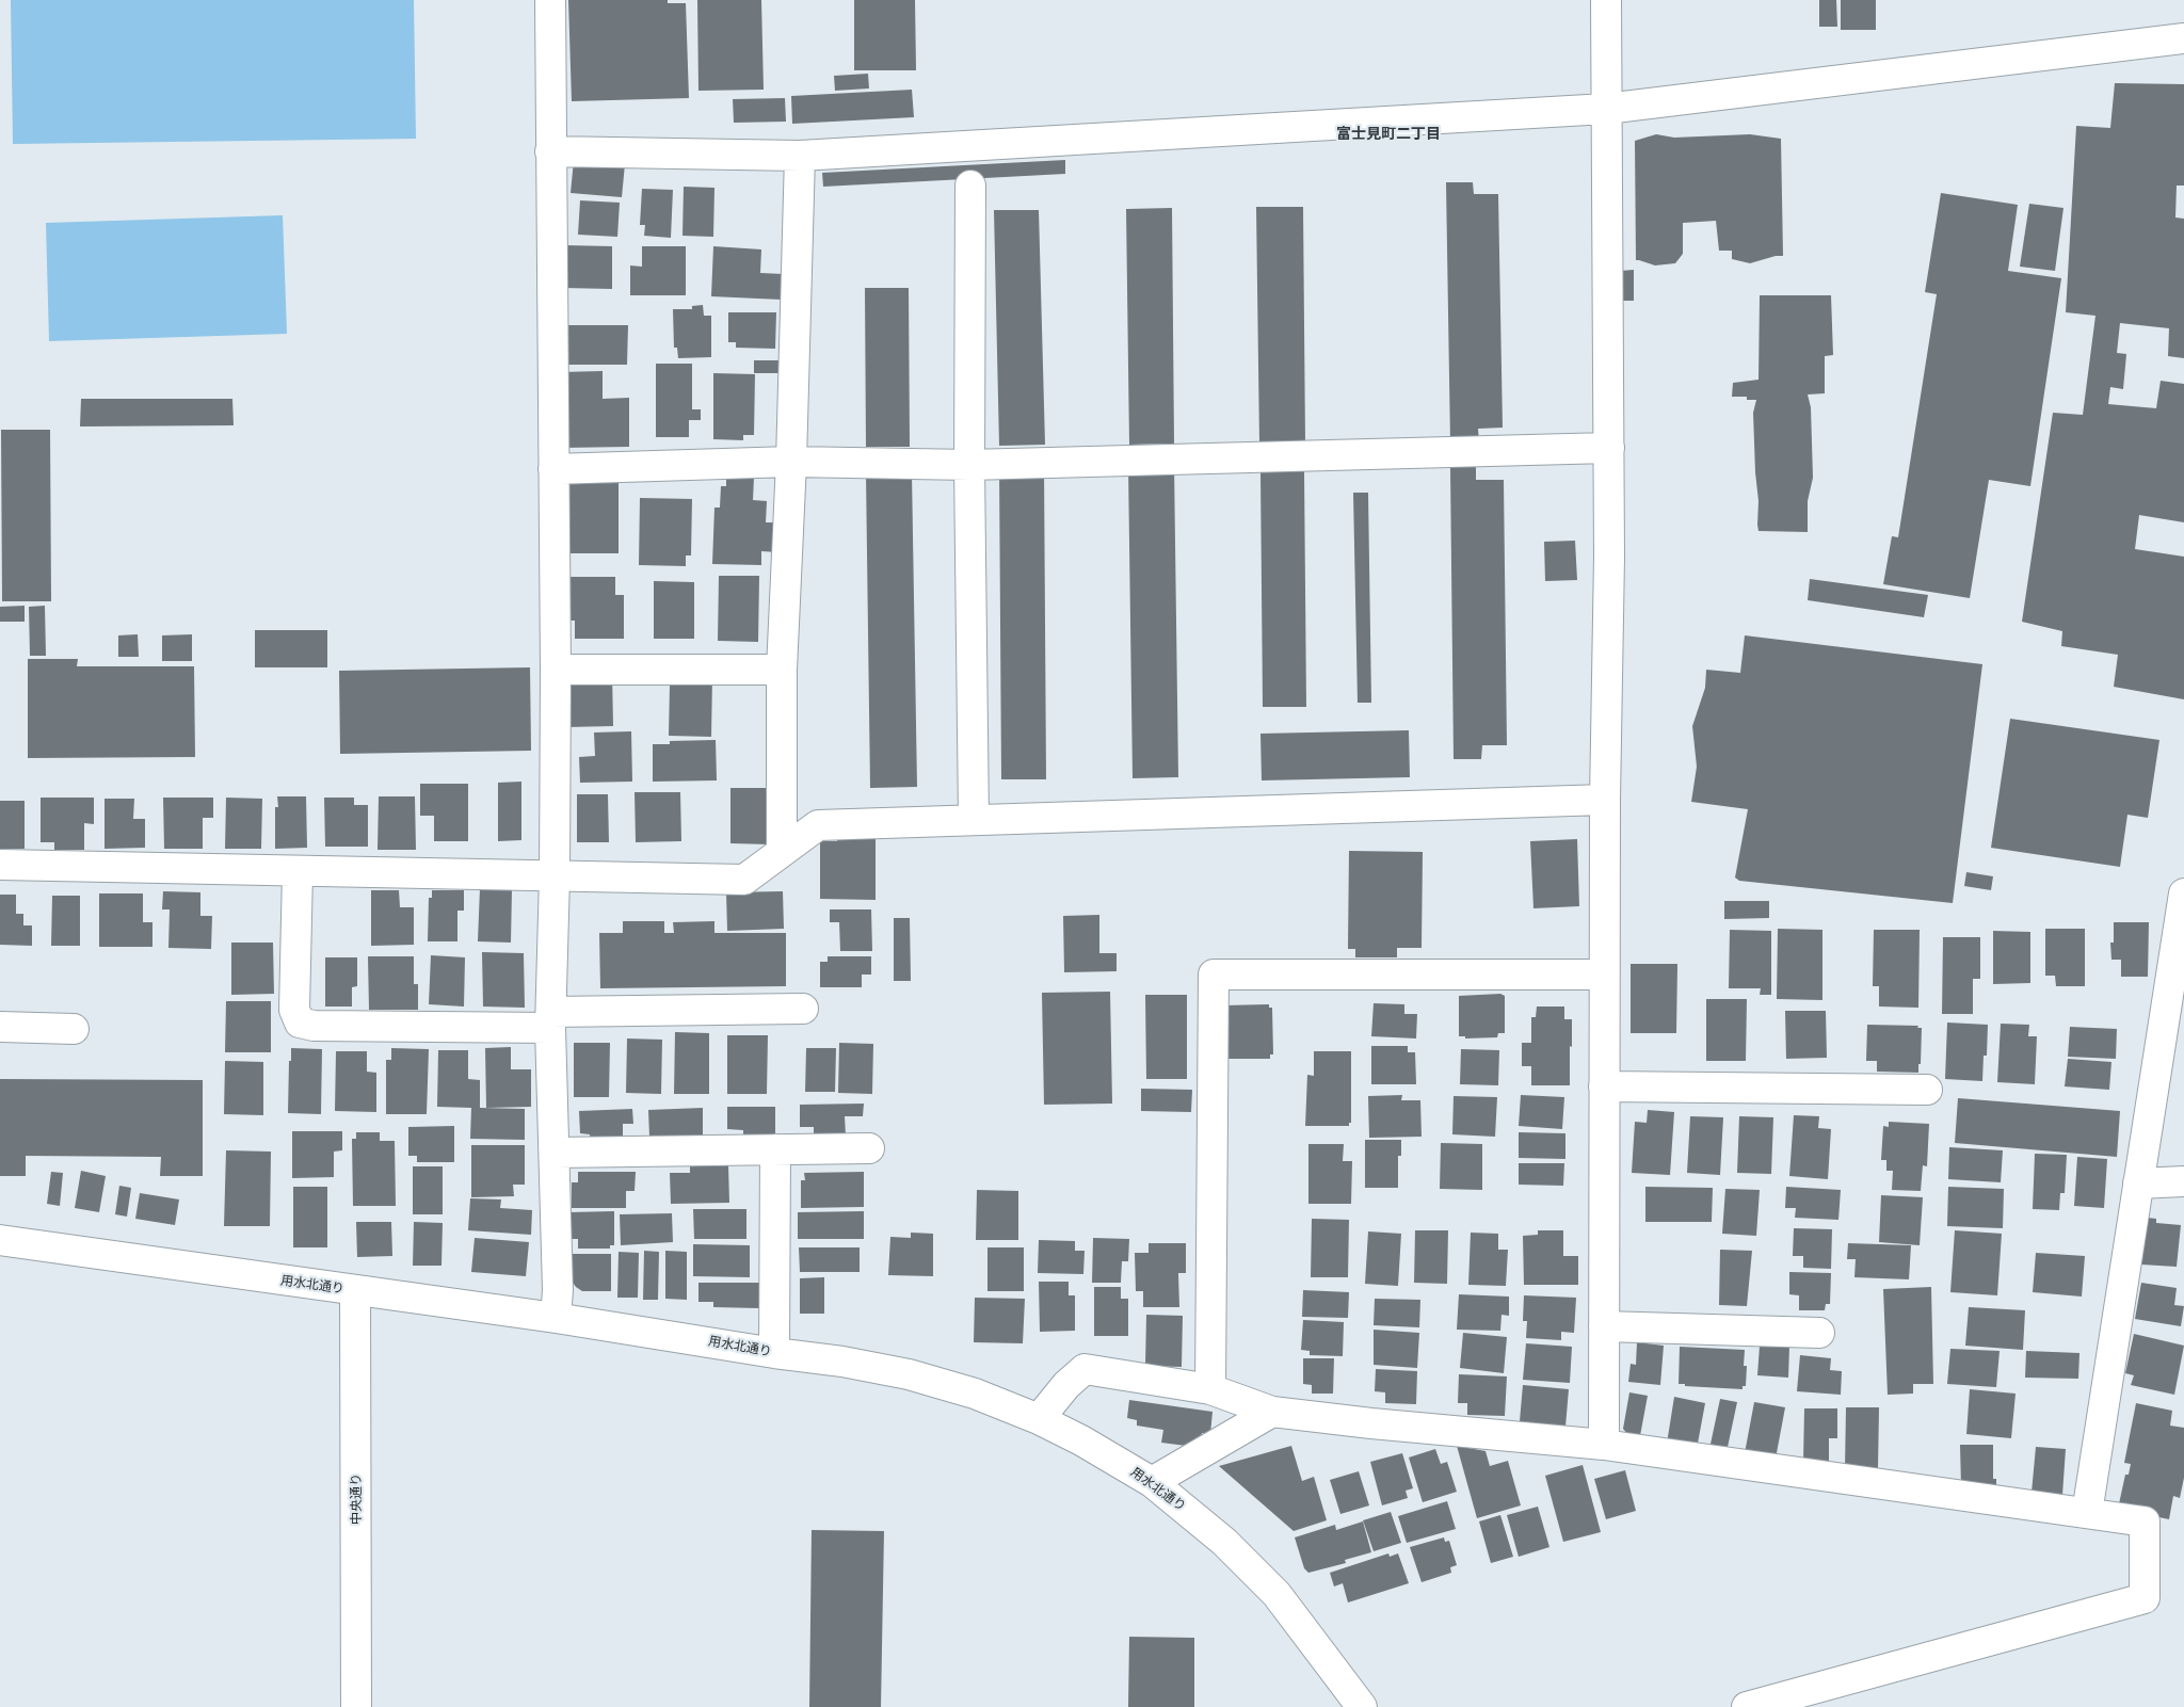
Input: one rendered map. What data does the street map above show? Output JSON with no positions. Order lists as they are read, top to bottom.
{
  "streets": {
    "street": ["用水北通り", "中央通り"]
  },
  "crossings": [
    ["用水北通り", "中央通り"]
  ],
  "districts": ["富士見町二丁目"]
}
